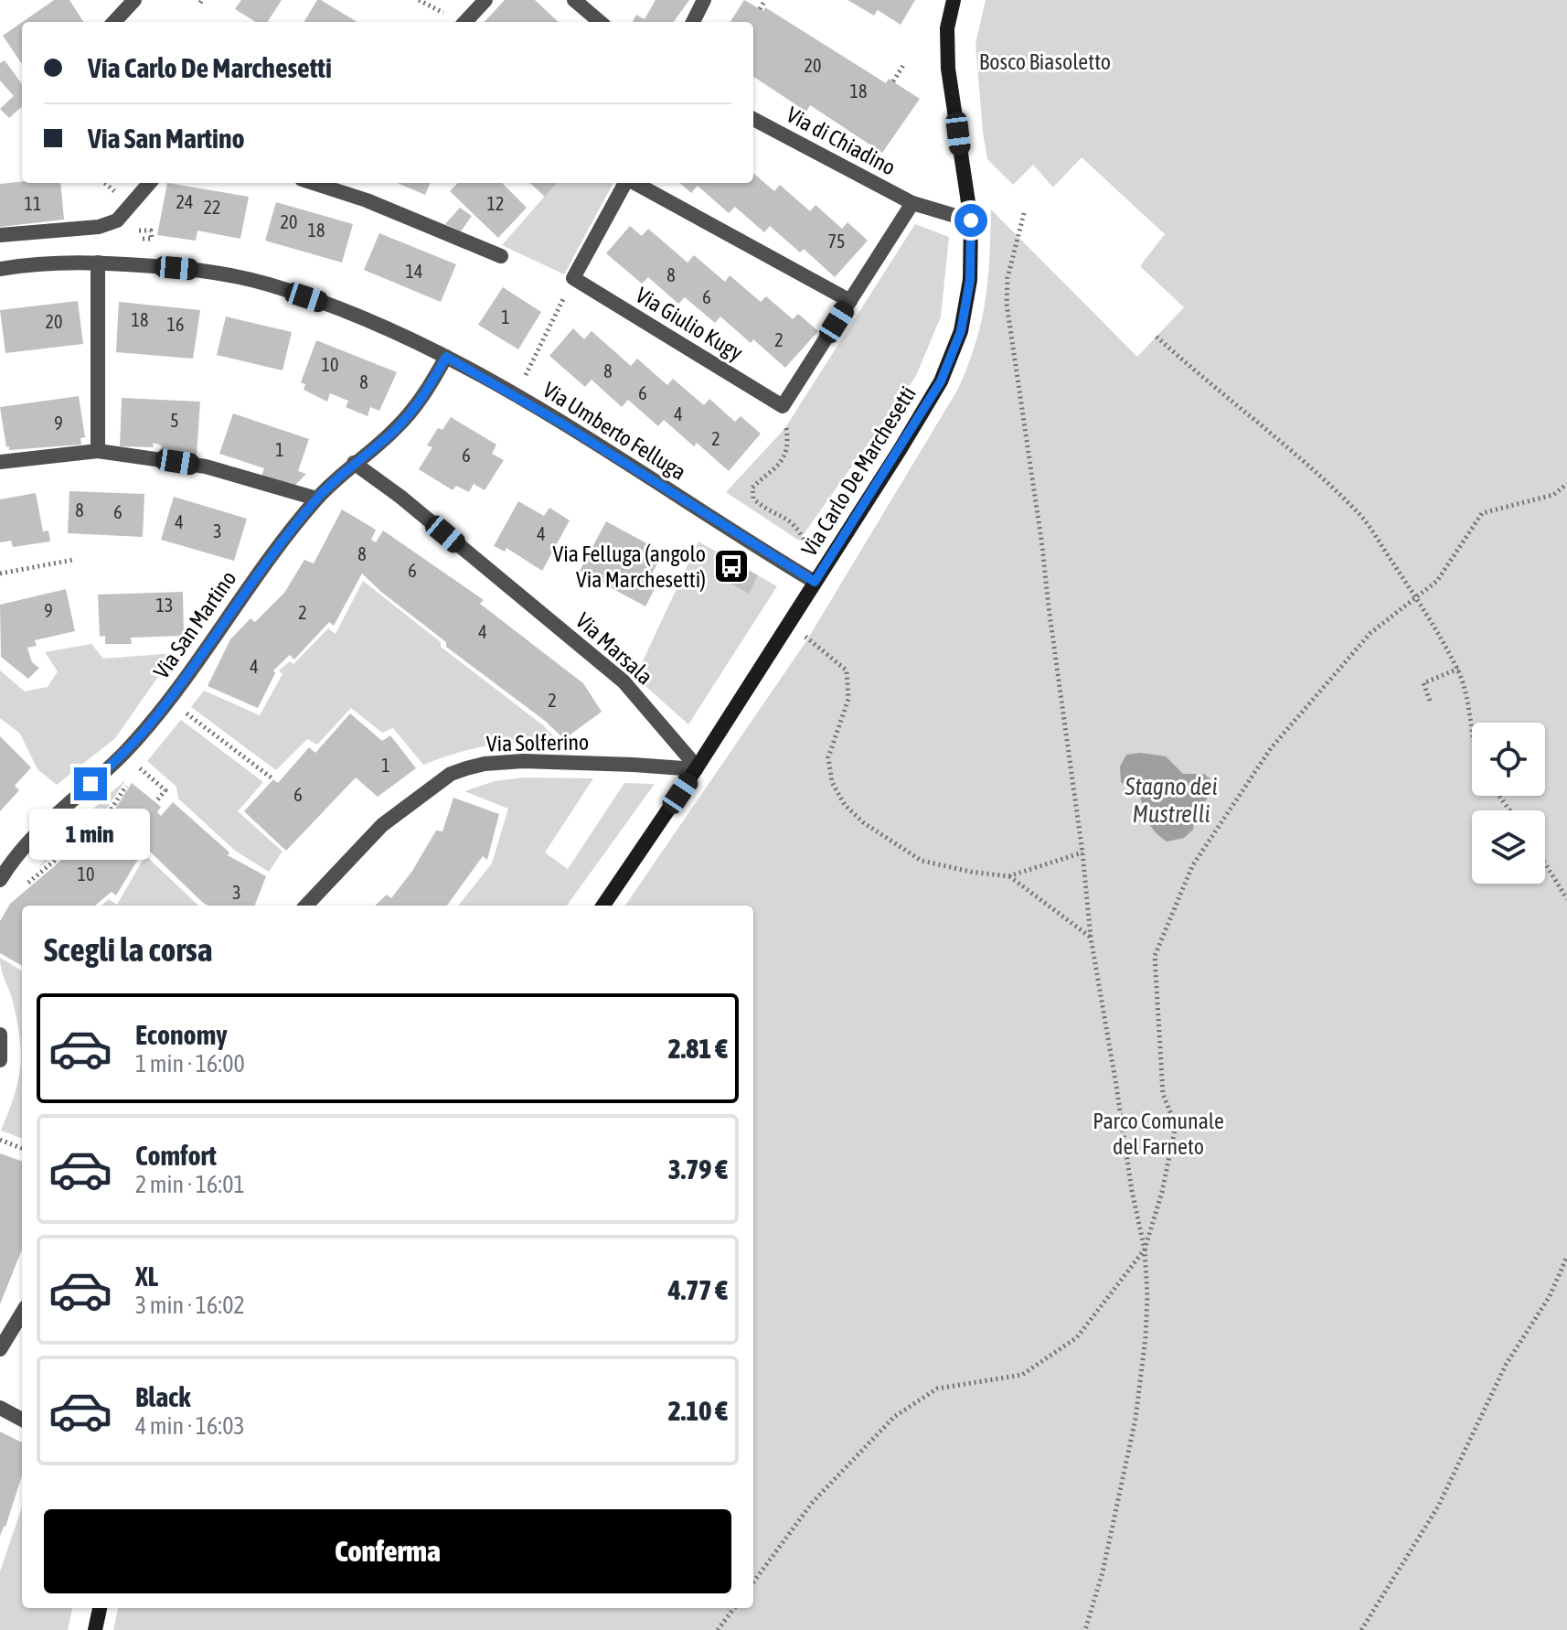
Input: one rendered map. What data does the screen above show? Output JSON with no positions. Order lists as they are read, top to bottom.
{
  "streets": {
    "main road": ["Via Carlo De Marchesetti"],
    "street": [
      "Via di Chiadino",
      "Via Giulio Kugy",
      "Via Umberto Felluga",
      "Via San Martino",
      "Via Marsala",
      "Via Solferino"
    ]
  },
  "crossings": [
    ["Via di Chiadino", "Via Carlo De Marchesetti"],
    ["Via Umberto Felluga", "Via Carlo De Marchesetti"],
    ["Via Umberto Felluga", "Via San Martino"],
    ["Via Carlo De Marchesetti", "Via Marsala"],
    ["Via Carlo De Marchesetti", "Via Solferino"],
    ["Via San Martino", "Via Marsala"],
    ["Via Marsala", "Via Solferino"]
  ],
  "water": ["Stagno dei Mustrelli"],
  "parks": ["Bosco Biasoletto", "Parco Comunale del Farneto"],
  "places": {
    "bus stop": ["Via Felluga (angolo Via Marchesetti)"]
  },
  "house_numbers": [
    "20",
    "18",
    "24",
    "11",
    "12",
    "22",
    "20",
    "18",
    "75",
    "14",
    "8",
    "6",
    "1",
    "18",
    "20",
    "16",
    "2",
    "10",
    "8",
    "8",
    "6",
    "4",
    "5",
    "9",
    "2",
    "1",
    "6",
    "8",
    "6",
    "4",
    "3",
    "4",
    "8",
    "6",
    "13",
    "9",
    "2",
    "4",
    "4",
    "2",
    "1",
    "6",
    "10",
    "3"
  ],
  "page": {
    "banner": ["Via Carlo De Marchesetti", "Via San Martino"],
    "bubble": "1 min",
    "heading": "Scegli la corsa",
    "list": [
      {
        "name": "Economy",
        "note": "1 min · 16:00",
        "value": "2.81 €"
      },
      {
        "name": "Comfort",
        "note": "2 min · 16:01",
        "value": "3.79 €"
      },
      {
        "name": "XL",
        "note": "3 min · 16:02",
        "value": "4.77 €"
      },
      {
        "name": "Black",
        "note": "4 min · 16:03",
        "value": "2.10 €"
      }
    ],
    "buttons": "Conferma"
  }
}
